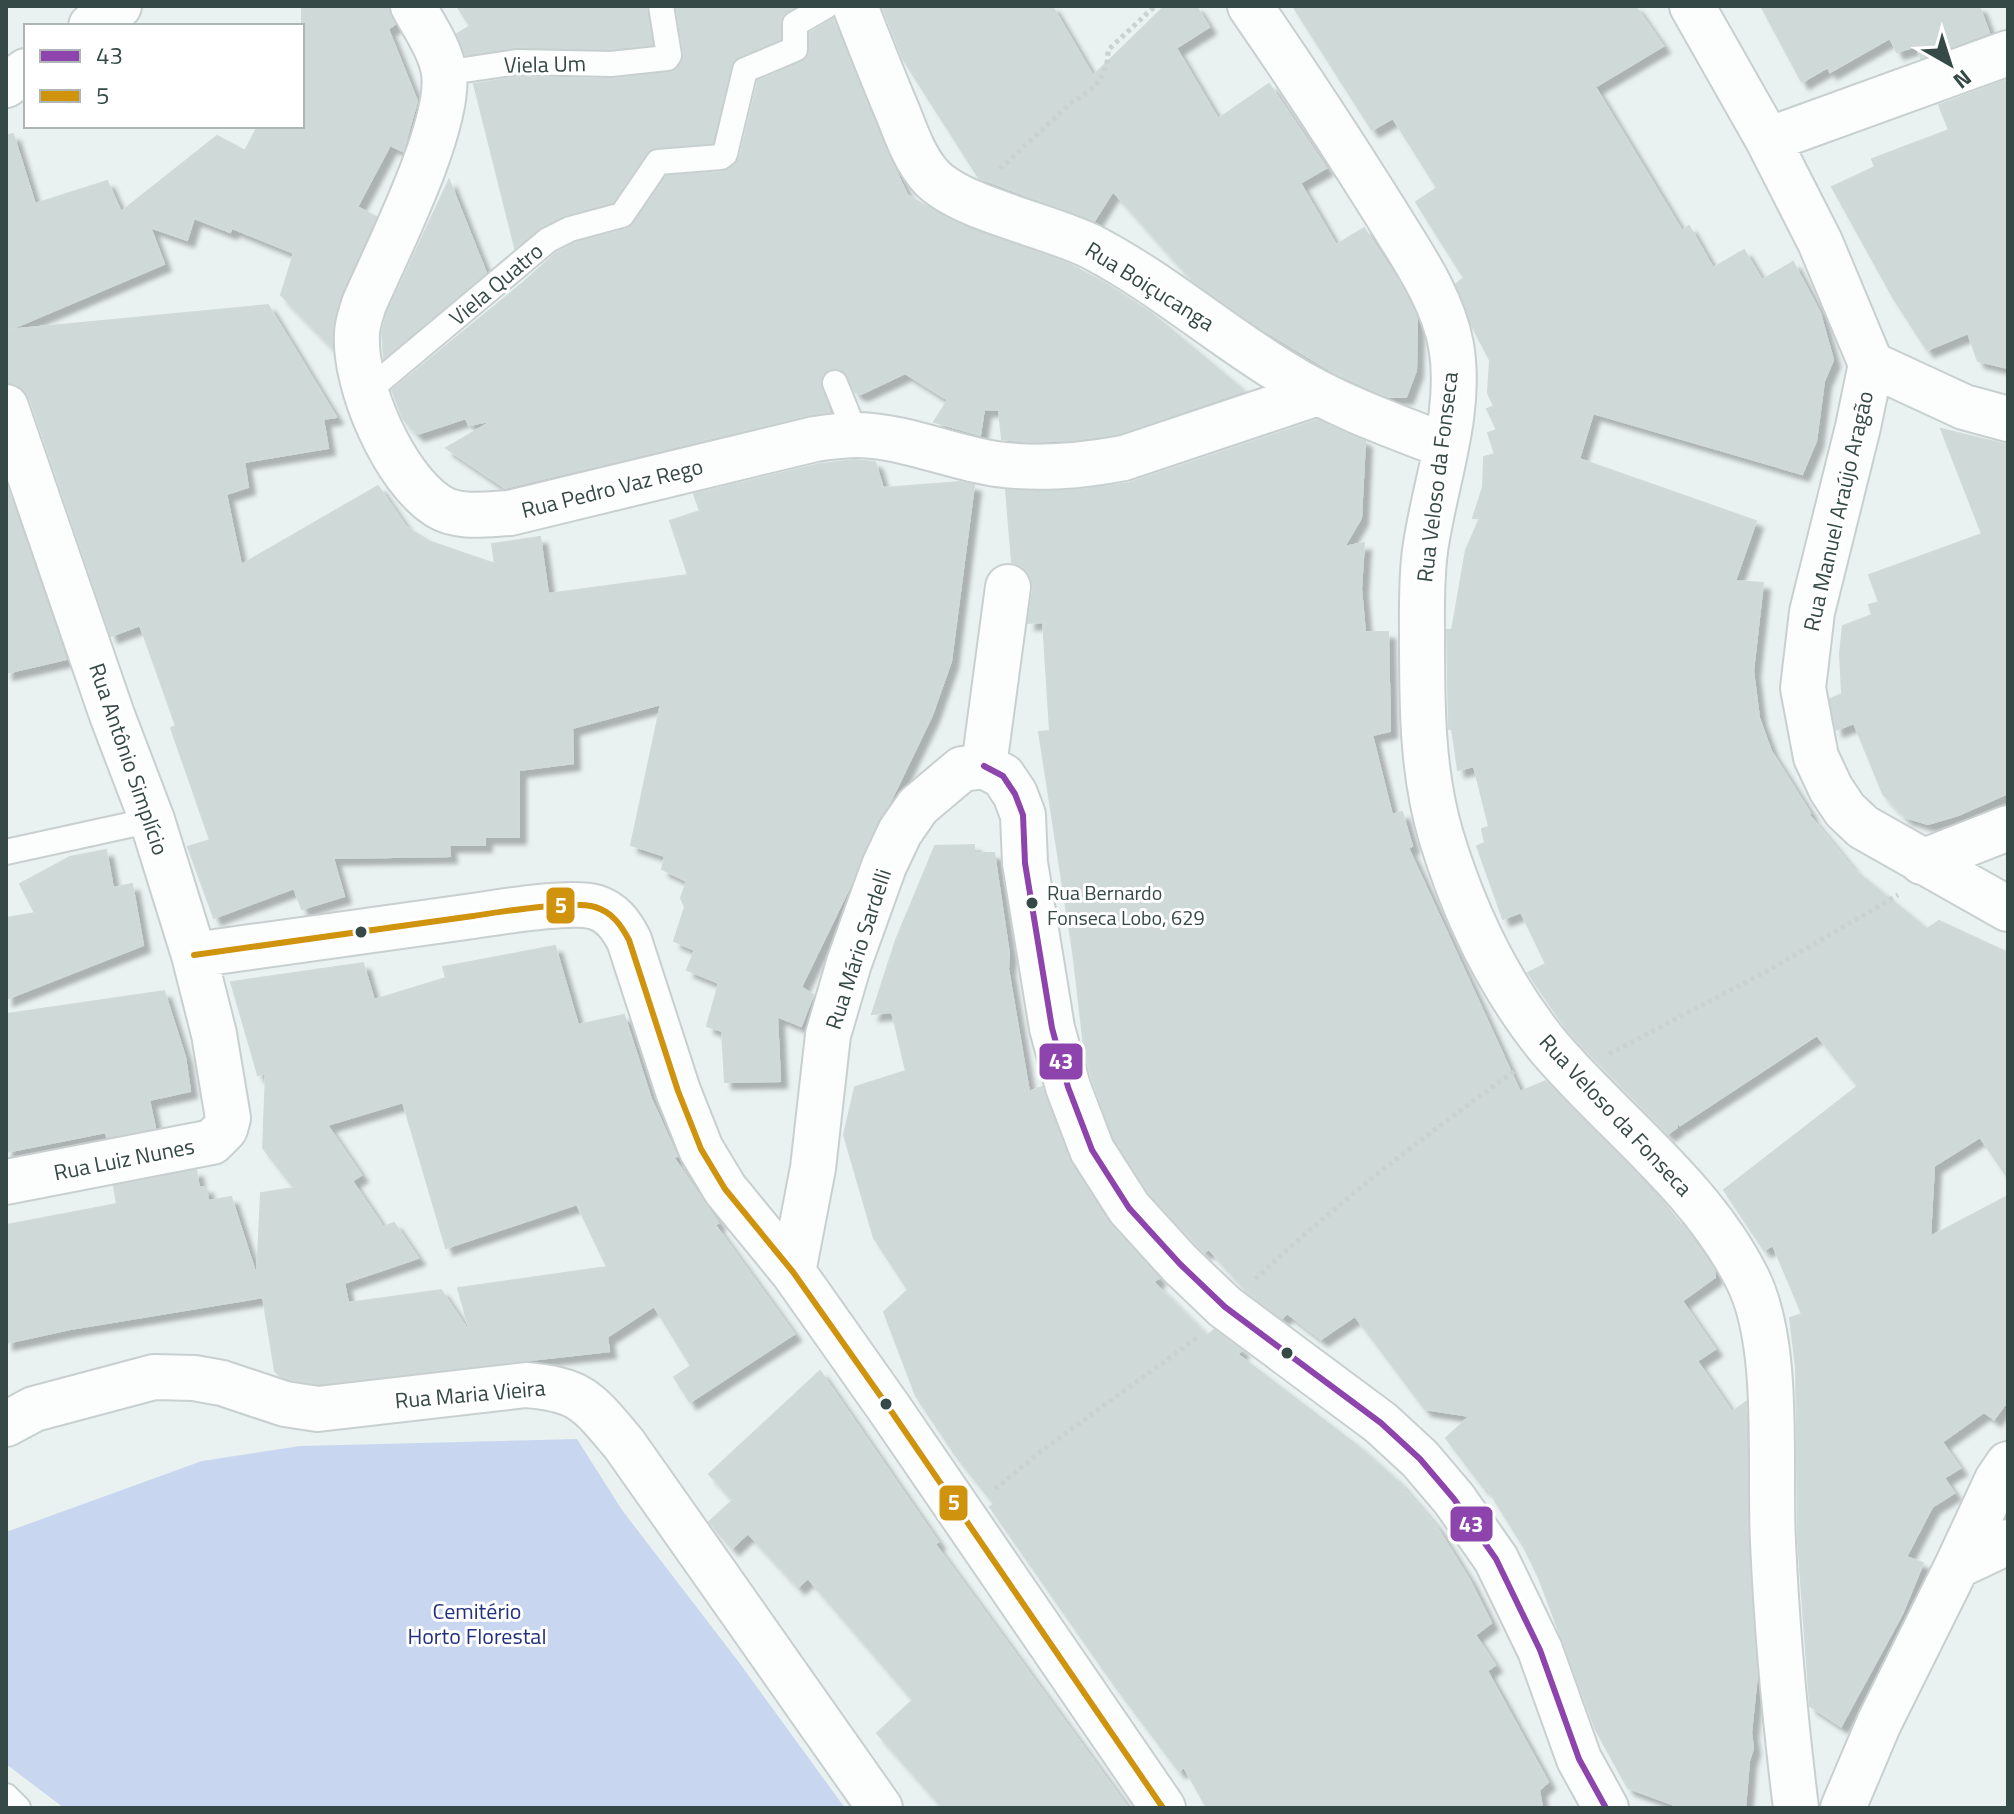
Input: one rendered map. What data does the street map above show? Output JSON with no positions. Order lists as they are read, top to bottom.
{
  "streets": {
    "street": [
      "Rua Boiçucanga",
      "Rua Veloso da Fonseca",
      "Rua Pedro Vaz Rego",
      "Rua Manuel Araújo Aragão",
      "Rua Antônio Simplício",
      "Rua Mário Sardelli",
      "Rua Luiz Nunes",
      "Rua Maria Vieira"
    ],
    "lane": ["Viela Um", "Viela Quatro"]
  },
  "crossings": [
    ["Viela Um", "Rua Pedro Vaz Rego"],
    ["Viela Quatro", "Rua Pedro Vaz Rego"],
    ["Rua Boiçucanga", "Rua Veloso da Fonseca"],
    ["Rua Boiçucanga", "Rua Pedro Vaz Rego"],
    ["Rua Antônio Simplício", "Rua Luiz Nunes"]
  ],
  "parks": ["Cemitério Horto Florestal"],
  "places": ["Rua Bernardo Fonseca Lobo, 629"],
  "lines": ["transit line 43", "transit line 5"],
  "legend": ["43", "5"],
  "north": "bottom right"
}
